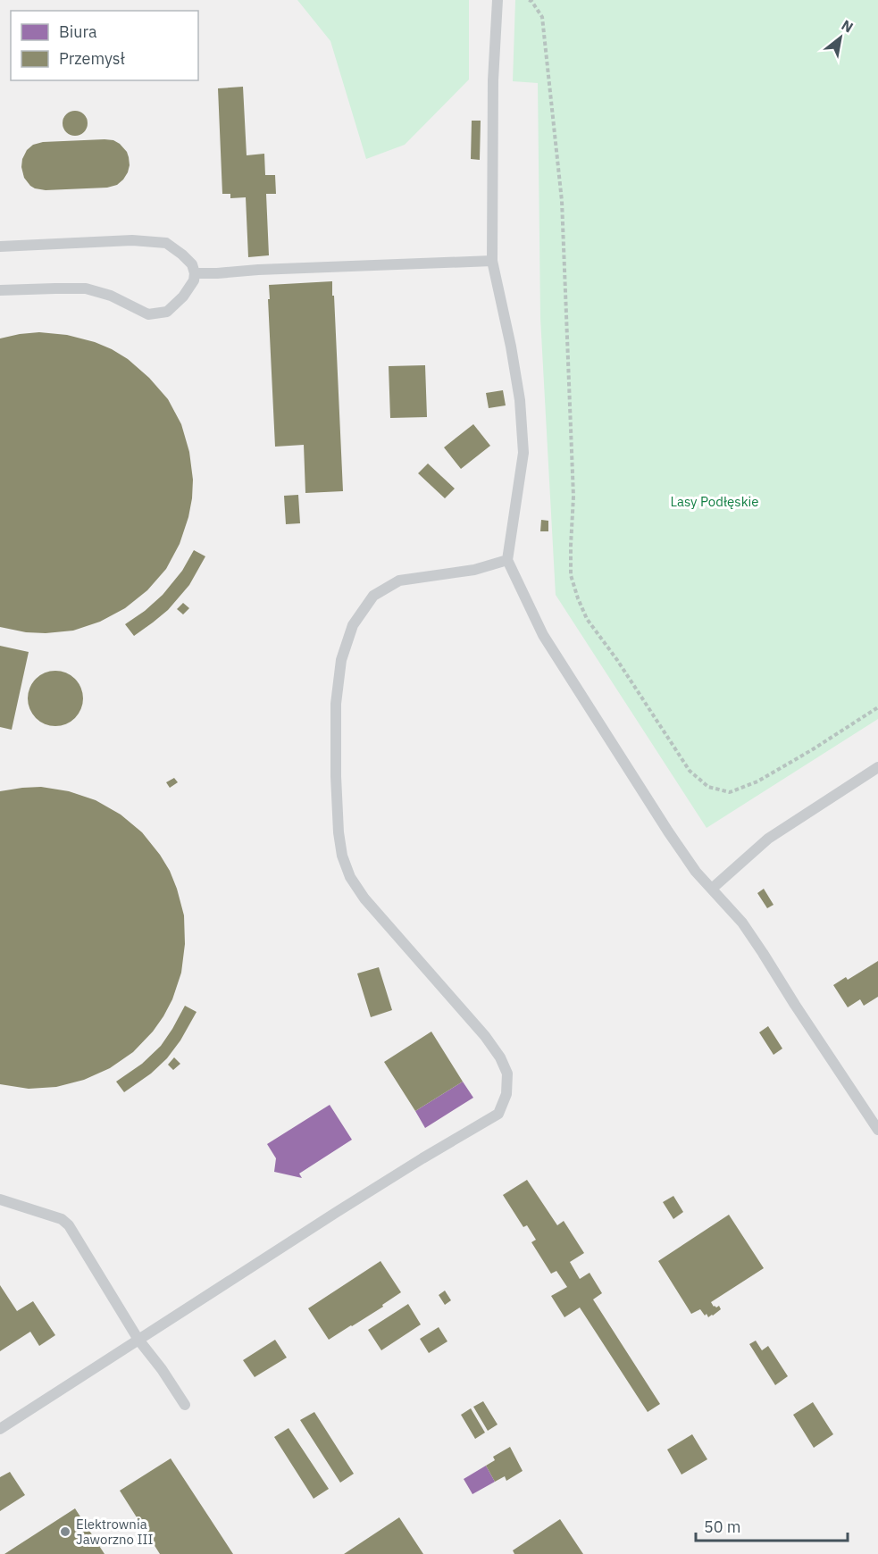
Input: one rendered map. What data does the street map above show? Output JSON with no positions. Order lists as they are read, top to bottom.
{
  "parks": ["Lasy Podłęskie"],
  "places": ["Elektrownia Jaworzno III"],
  "legend": ["Biura", "Przemysł"],
  "scale_bar": "50 m",
  "north": "top right"
}
